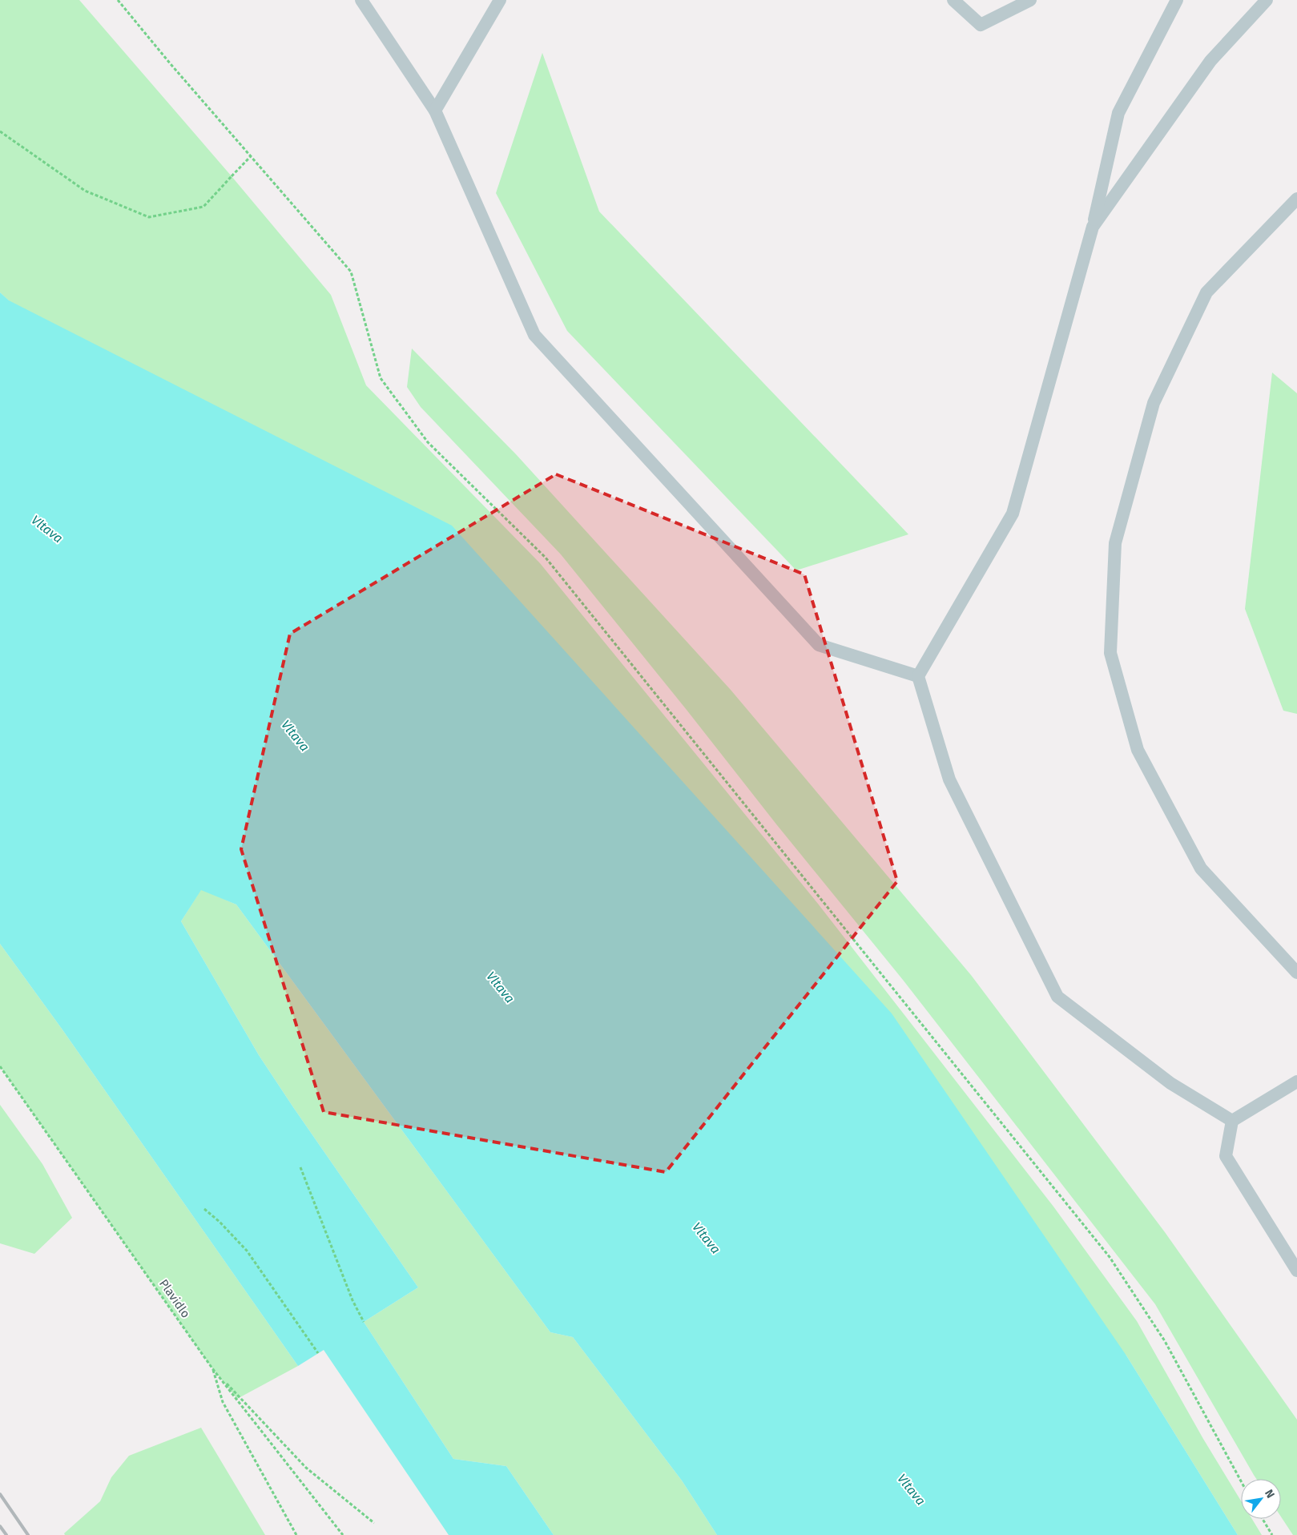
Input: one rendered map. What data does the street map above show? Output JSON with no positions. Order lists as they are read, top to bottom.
{
  "streets": {
    "path": ["Plavidlo"]
  },
  "water": ["Vltava"],
  "north": "top right"
}
